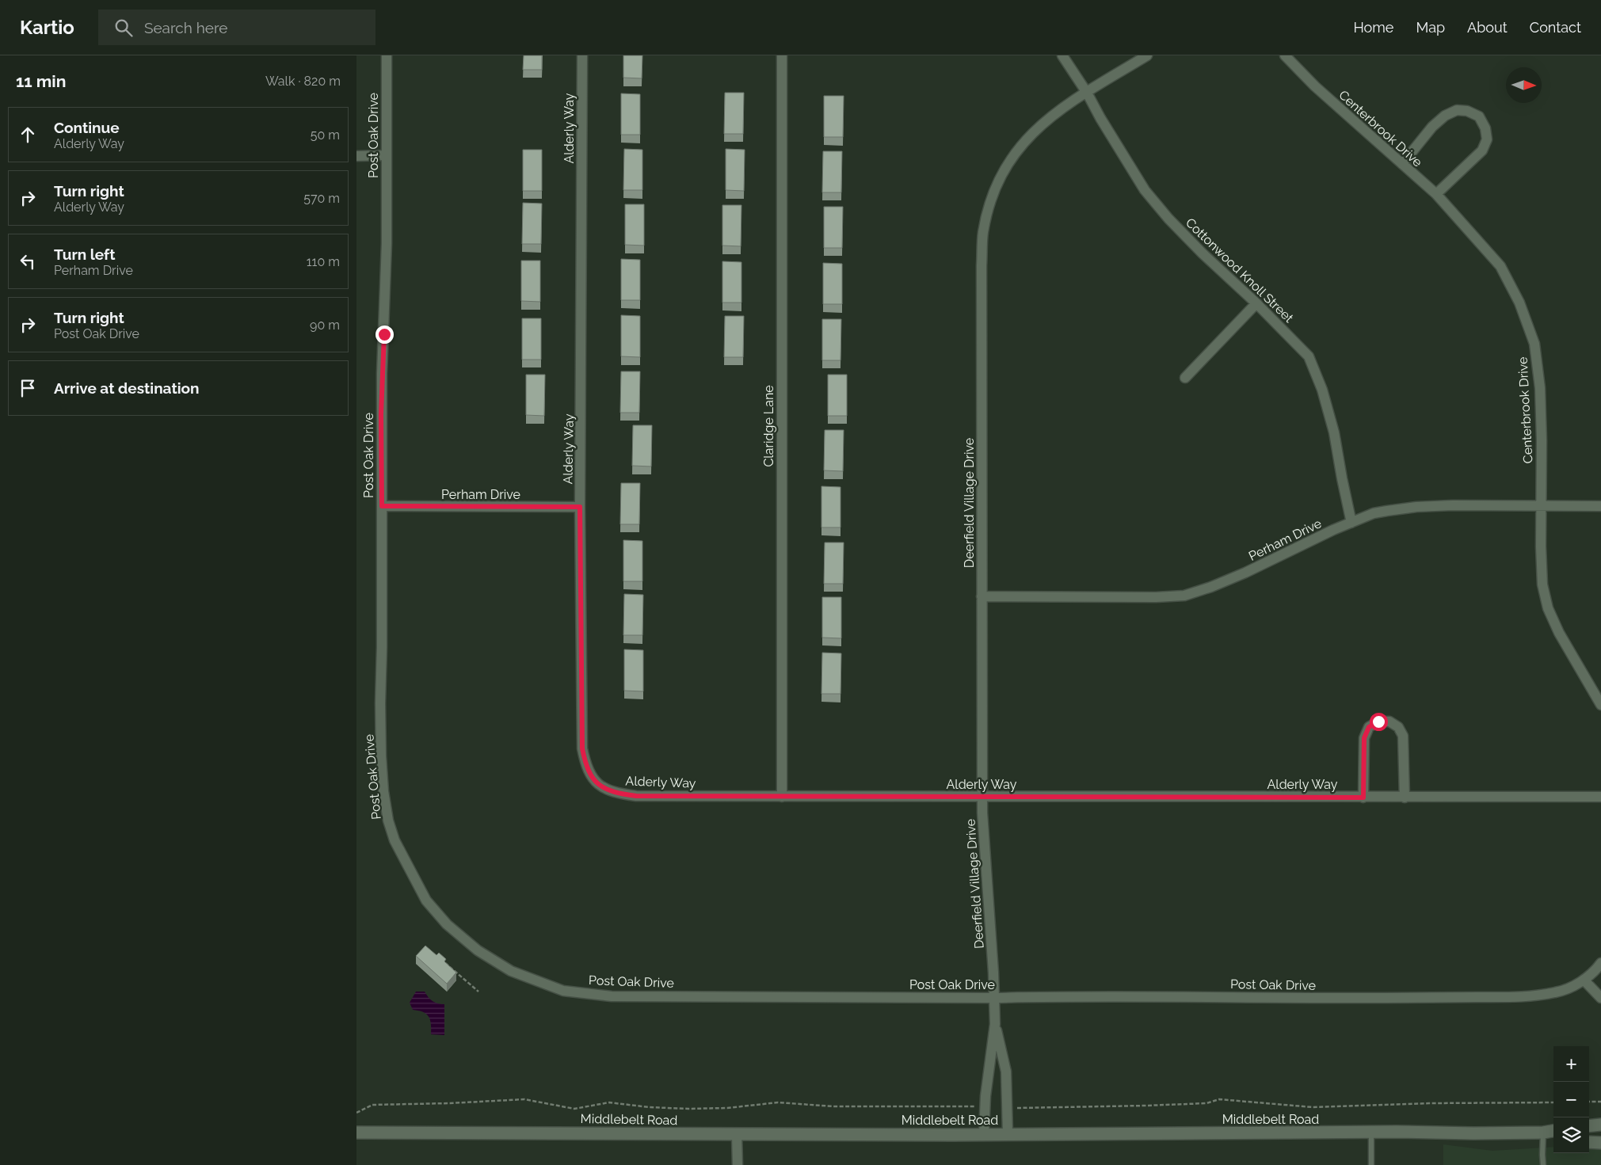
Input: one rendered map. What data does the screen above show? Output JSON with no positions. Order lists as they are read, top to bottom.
{
  "streets": {
    "street": [
      "Alderly Way",
      "Centerbrook Drive",
      "Post Oak Drive",
      "Cottonwood Knoll Street",
      "Claridge Lane",
      "Perham Drive",
      "Deerfield Village Drive",
      "Middlebelt Road"
    ]
  },
  "crossings": [
    ["Alderly Way", "Claridge Lane"],
    ["Alderly Way", "Perham Drive"],
    ["Alderly Way", "Deerfield Village Drive"],
    ["Centerbrook Drive", "Perham Drive"],
    ["Post Oak Drive", "Perham Drive"],
    ["Post Oak Drive", "Deerfield Village Drive"],
    ["Cottonwood Knoll Street", "Perham Drive"],
    ["Cottonwood Knoll Street", "Deerfield Village Drive"],
    ["Perham Drive", "Deerfield Village Drive"],
    ["Deerfield Village Drive", "Middlebelt Road"]
  ],
  "north": "right",
  "page": {
    "header": "Kartio",
    "search": "Search here",
    "nav": [
      "Home",
      "Map",
      "About",
      "Contact"
    ],
    "heading": ["11 min", "Walk · 820 m"],
    "list": [
      ["Continue", "Alderly Way", "50 m"],
      ["Turn right", "Alderly Way", "570 m"],
      ["Turn left", "Perham Drive", "110 m"],
      ["Turn right", "Post Oak Drive", "90 m"],
      "Arrive at destination"
    ],
    "map_buttons": ["+", "−"]
  }
}
